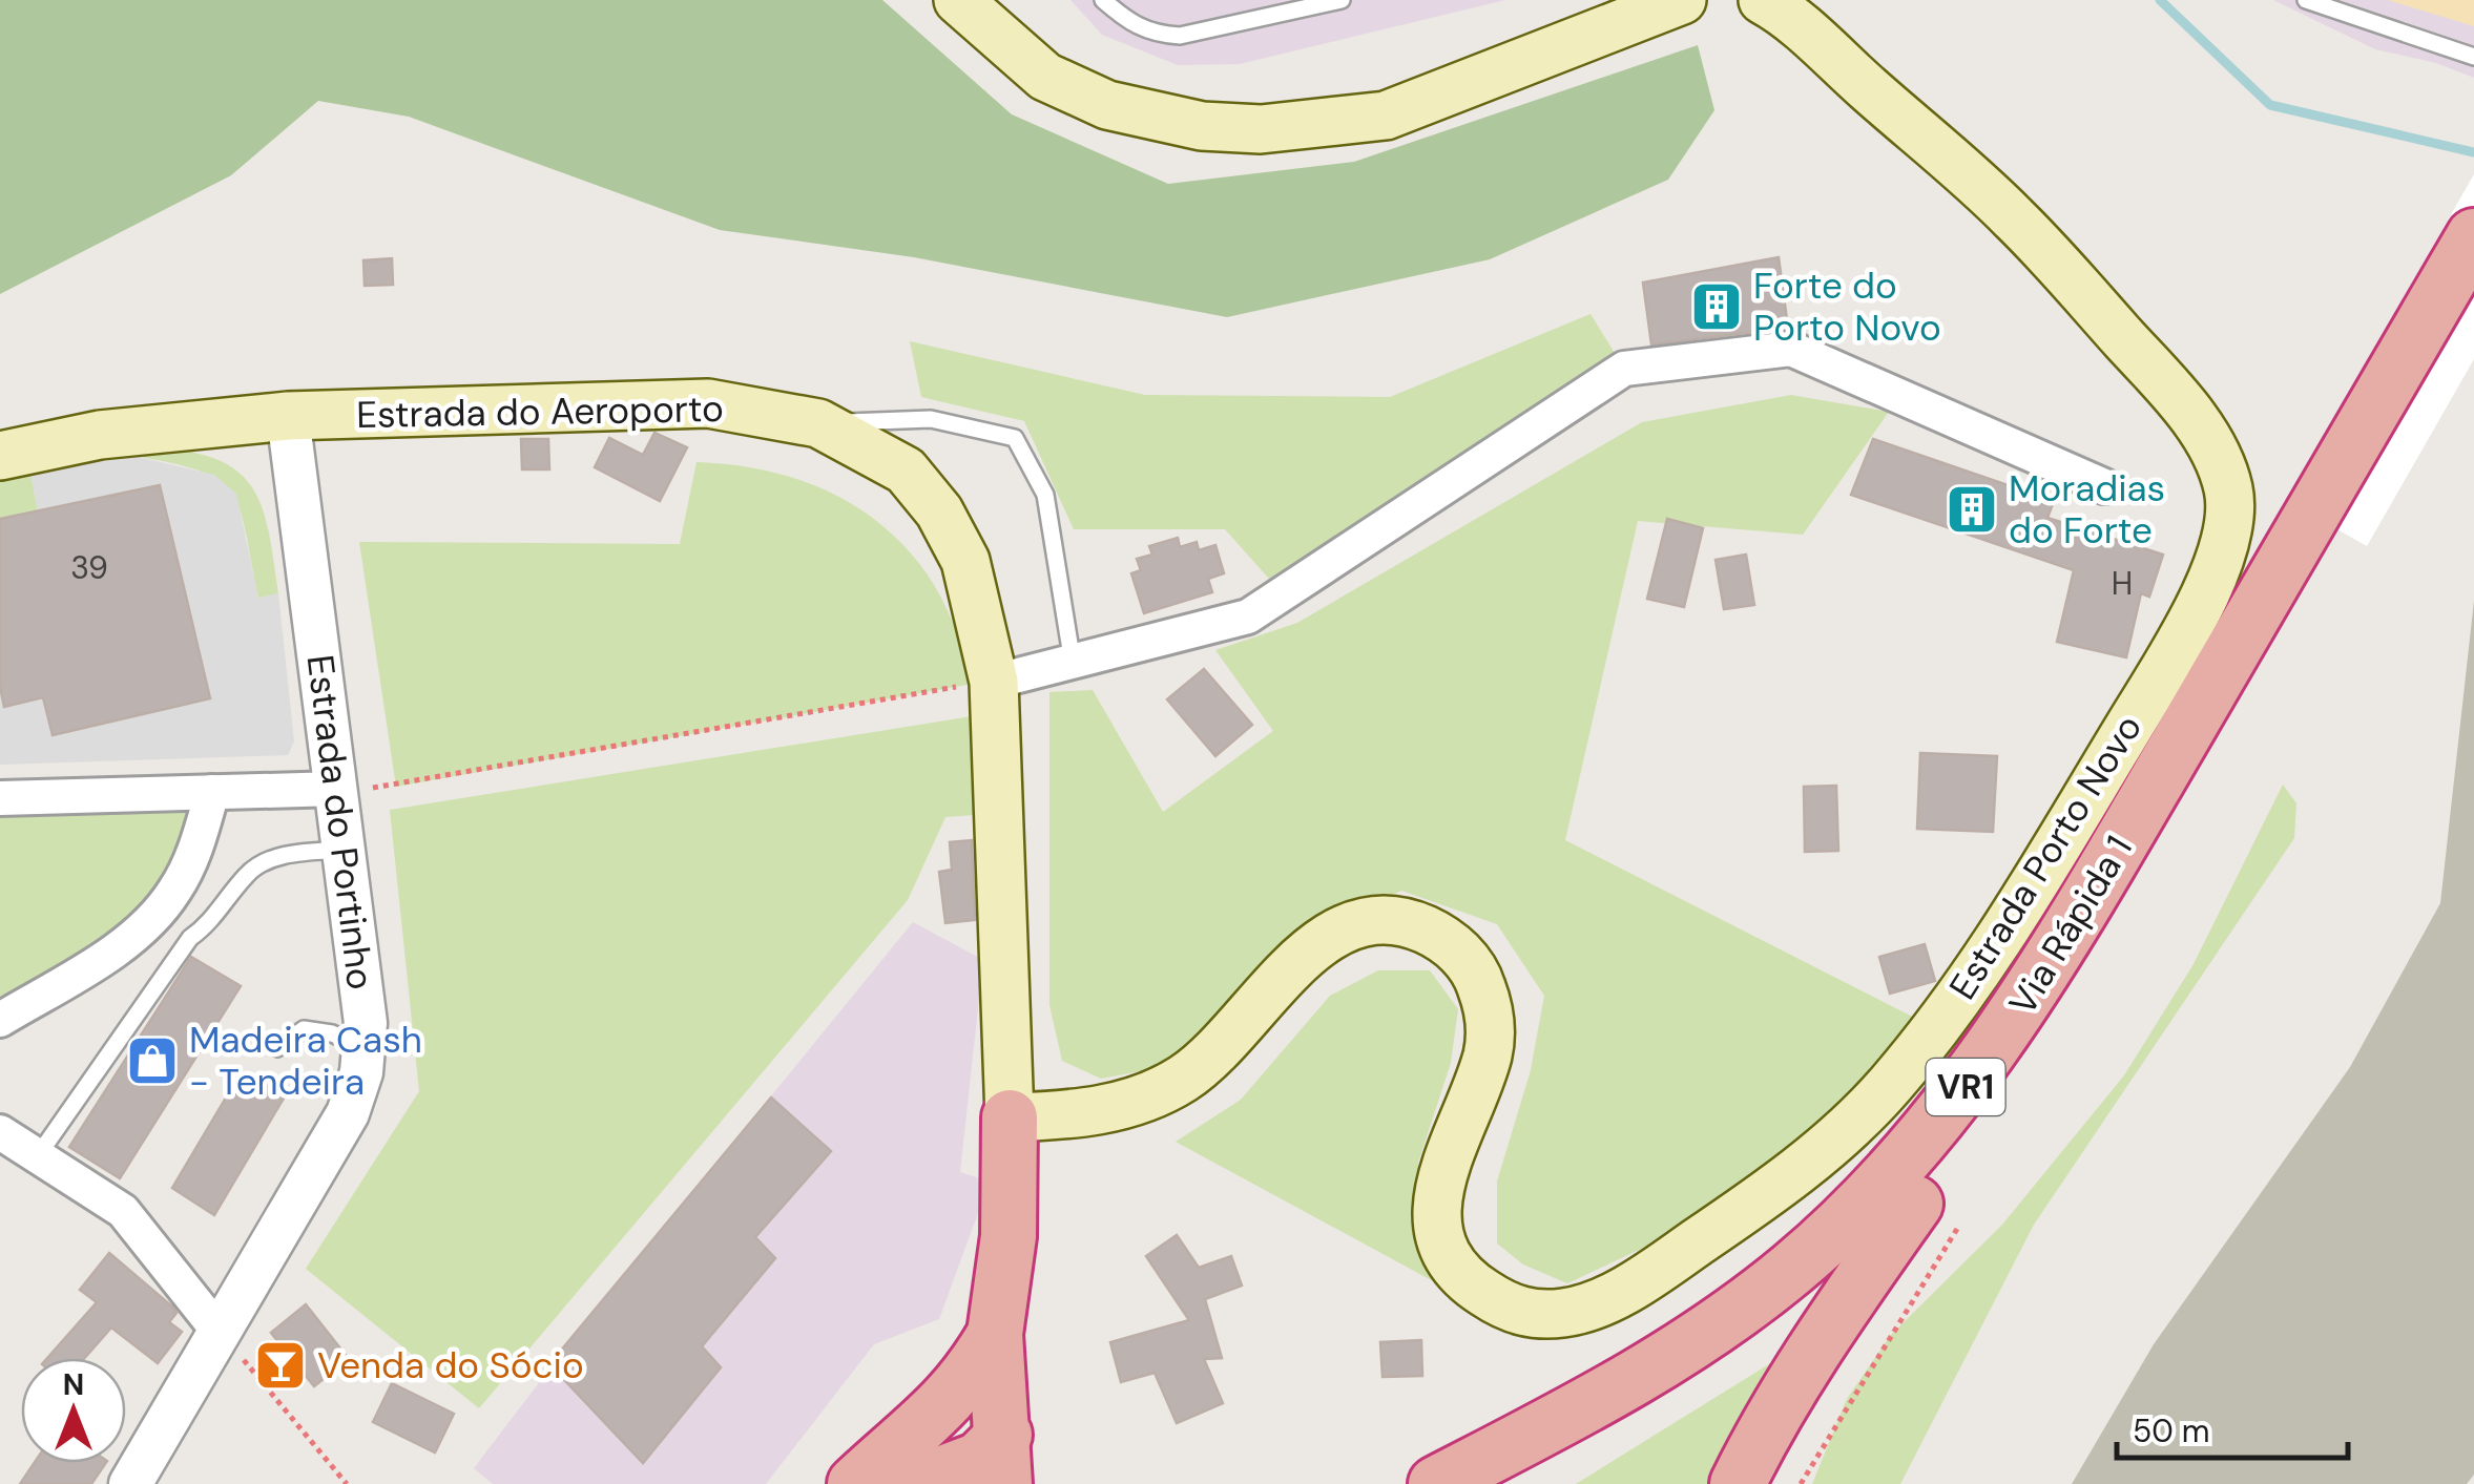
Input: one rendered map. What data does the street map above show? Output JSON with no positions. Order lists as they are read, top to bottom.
{
  "streets": {
    "highway": ["Via Rápida 1", "VR1"],
    "main road": ["Estrada do Aeroporto", "Estrada Porto Novo"],
    "street": ["Estrada do Portinho"]
  },
  "crossings": [
    ["Estrada do Aeroporto", "Estrada do Portinho"],
    ["Estrada do Aeroporto", "Estrada Porto Novo"]
  ],
  "places": {
    "building": ["Forte do Porto Novo", "Moradias do Forte"],
    "shop": ["Madeira Cash - Tendeira"],
    "bar": ["Venda do Sócio"]
  },
  "house_numbers": ["39", "H"],
  "scale_bar": "50 m",
  "north": "top"
}
